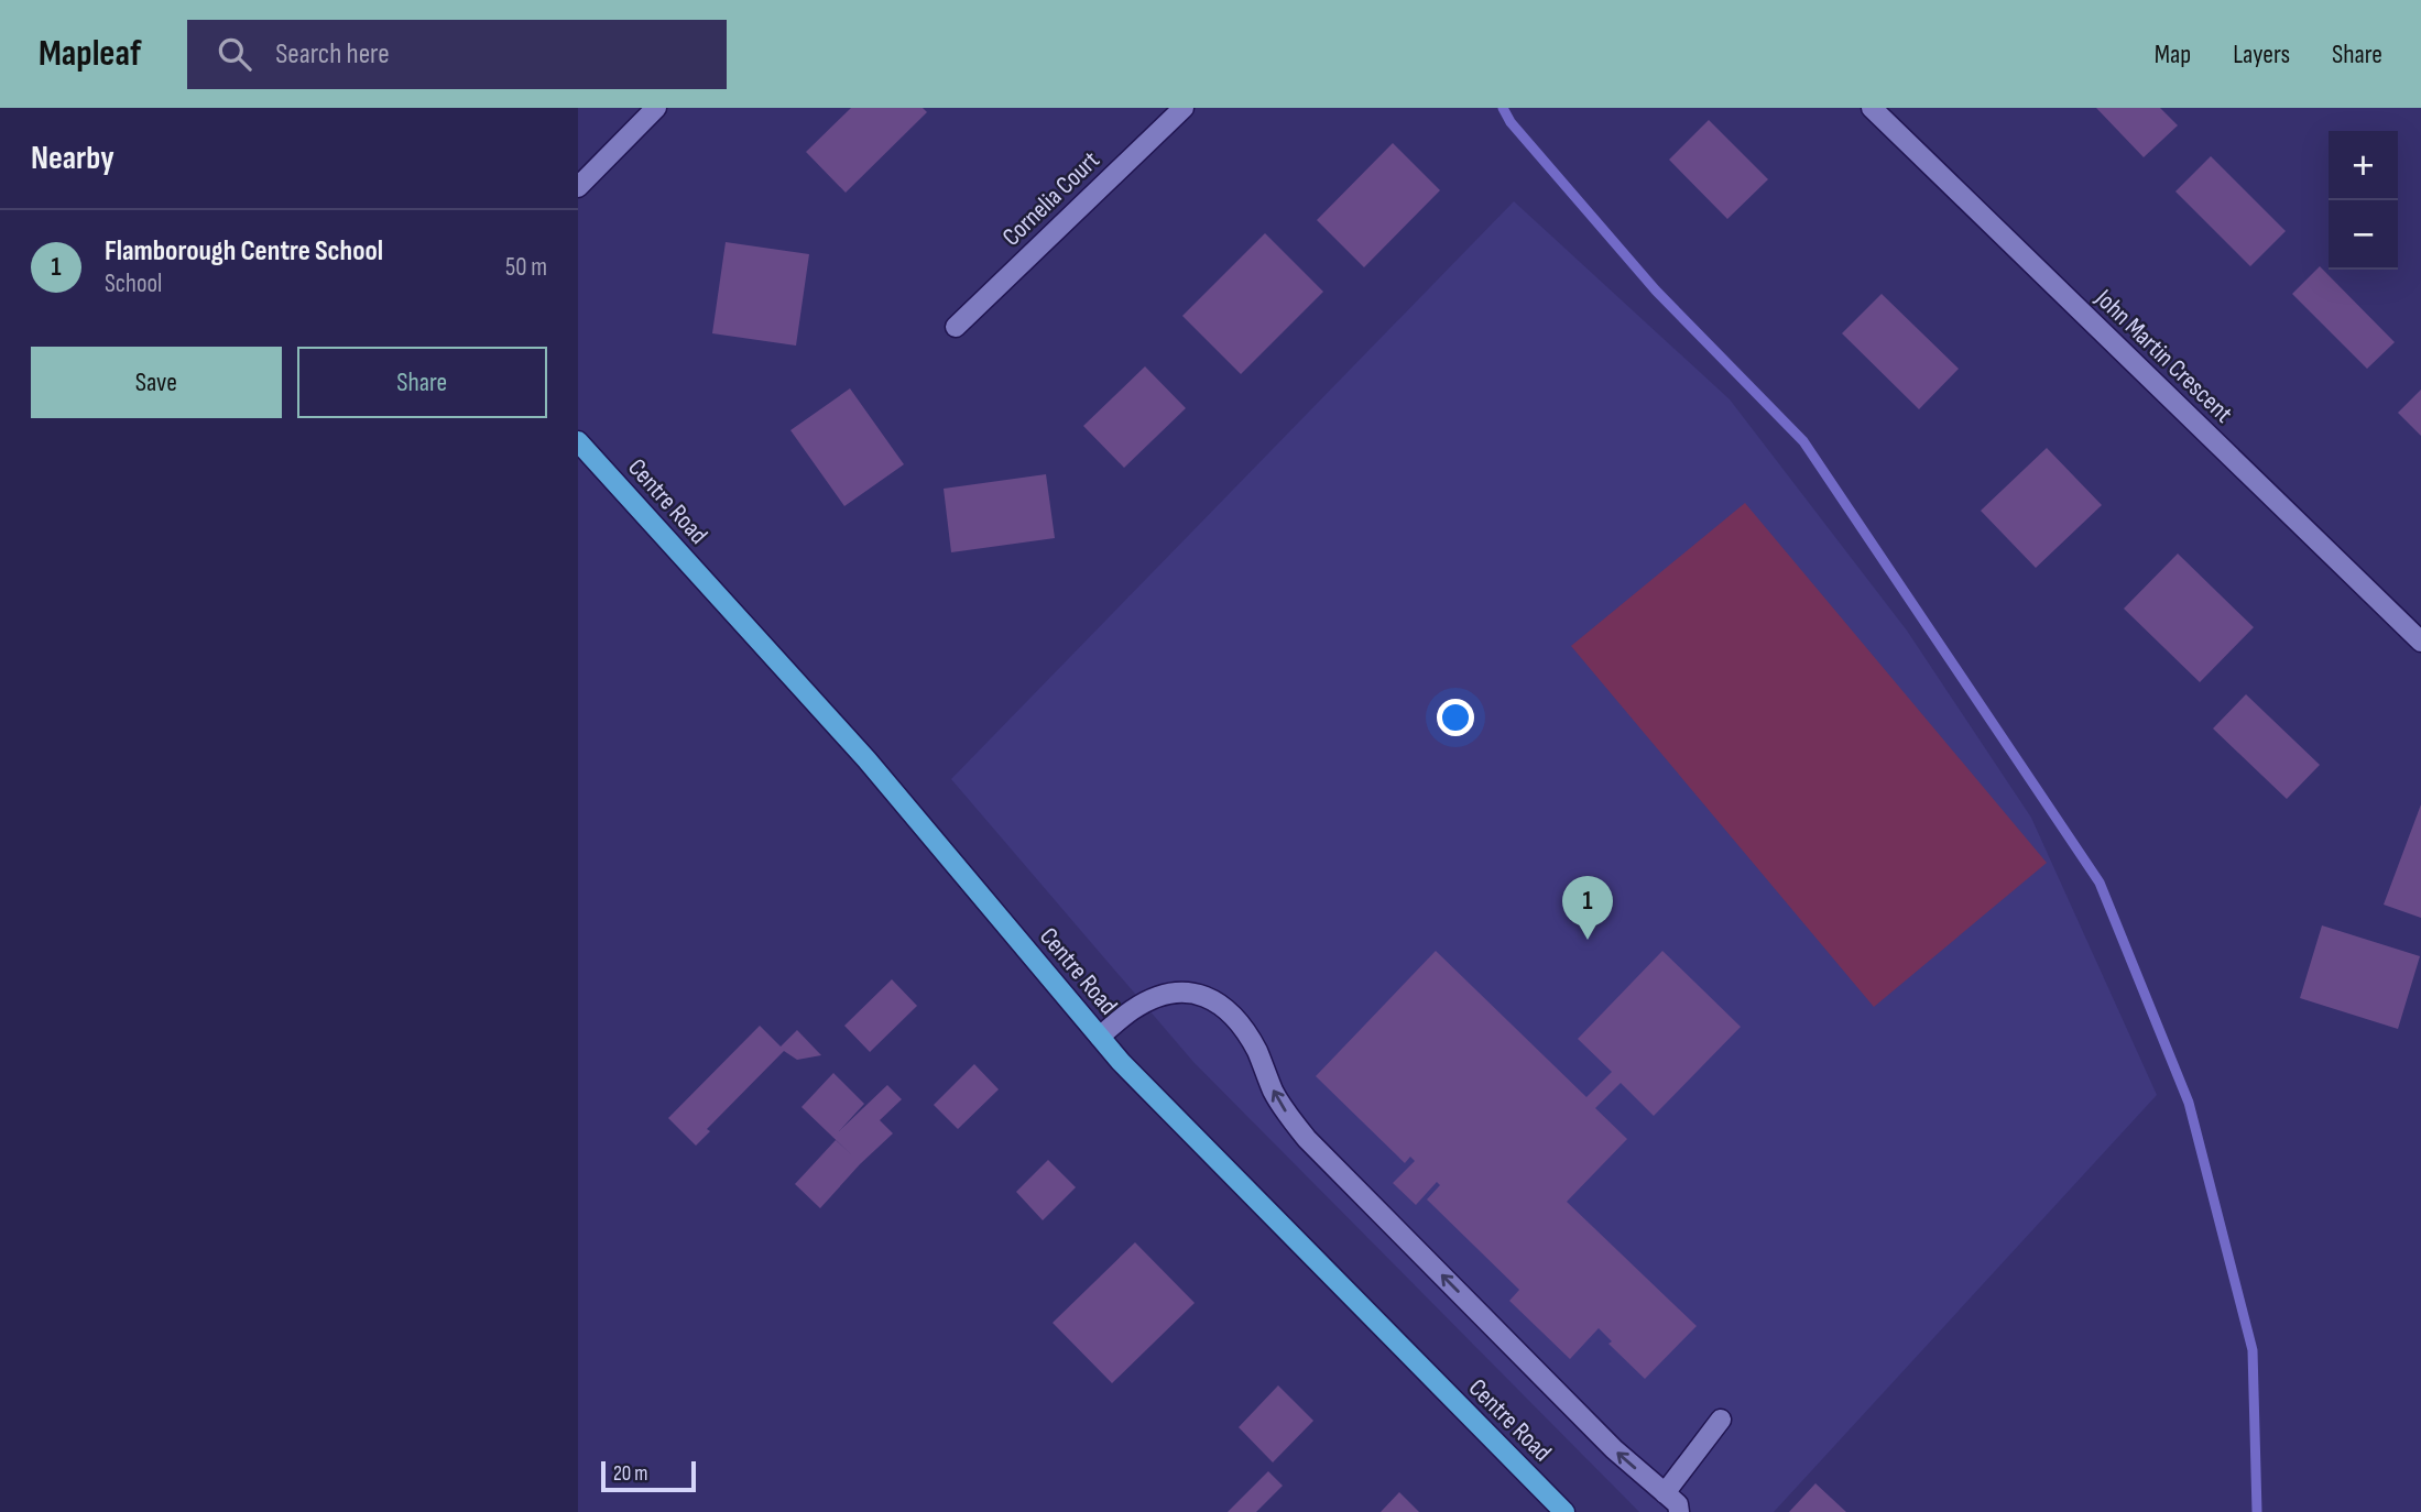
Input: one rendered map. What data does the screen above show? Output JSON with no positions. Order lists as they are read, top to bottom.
{
  "streets": {
    "main road": ["Centre Road"],
    "street": ["Cornelia Court", "John Martin Crescent"]
  },
  "scale_bar": "20 m",
  "page": {
    "header": "Mapleaf",
    "search": "Search here",
    "nav": ["Map", "Layers", "Share"],
    "heading": "Nearby",
    "map_buttons": ["+", "−"],
    "list": [
      {
        "mark": "1",
        "name": "Flamborough Centre School",
        "note": "School",
        "value": "50 m"
      }
    ],
    "buttons": ["Save", "Share"],
    "pins": "1",
    "scale": "20 m"
  }
}
